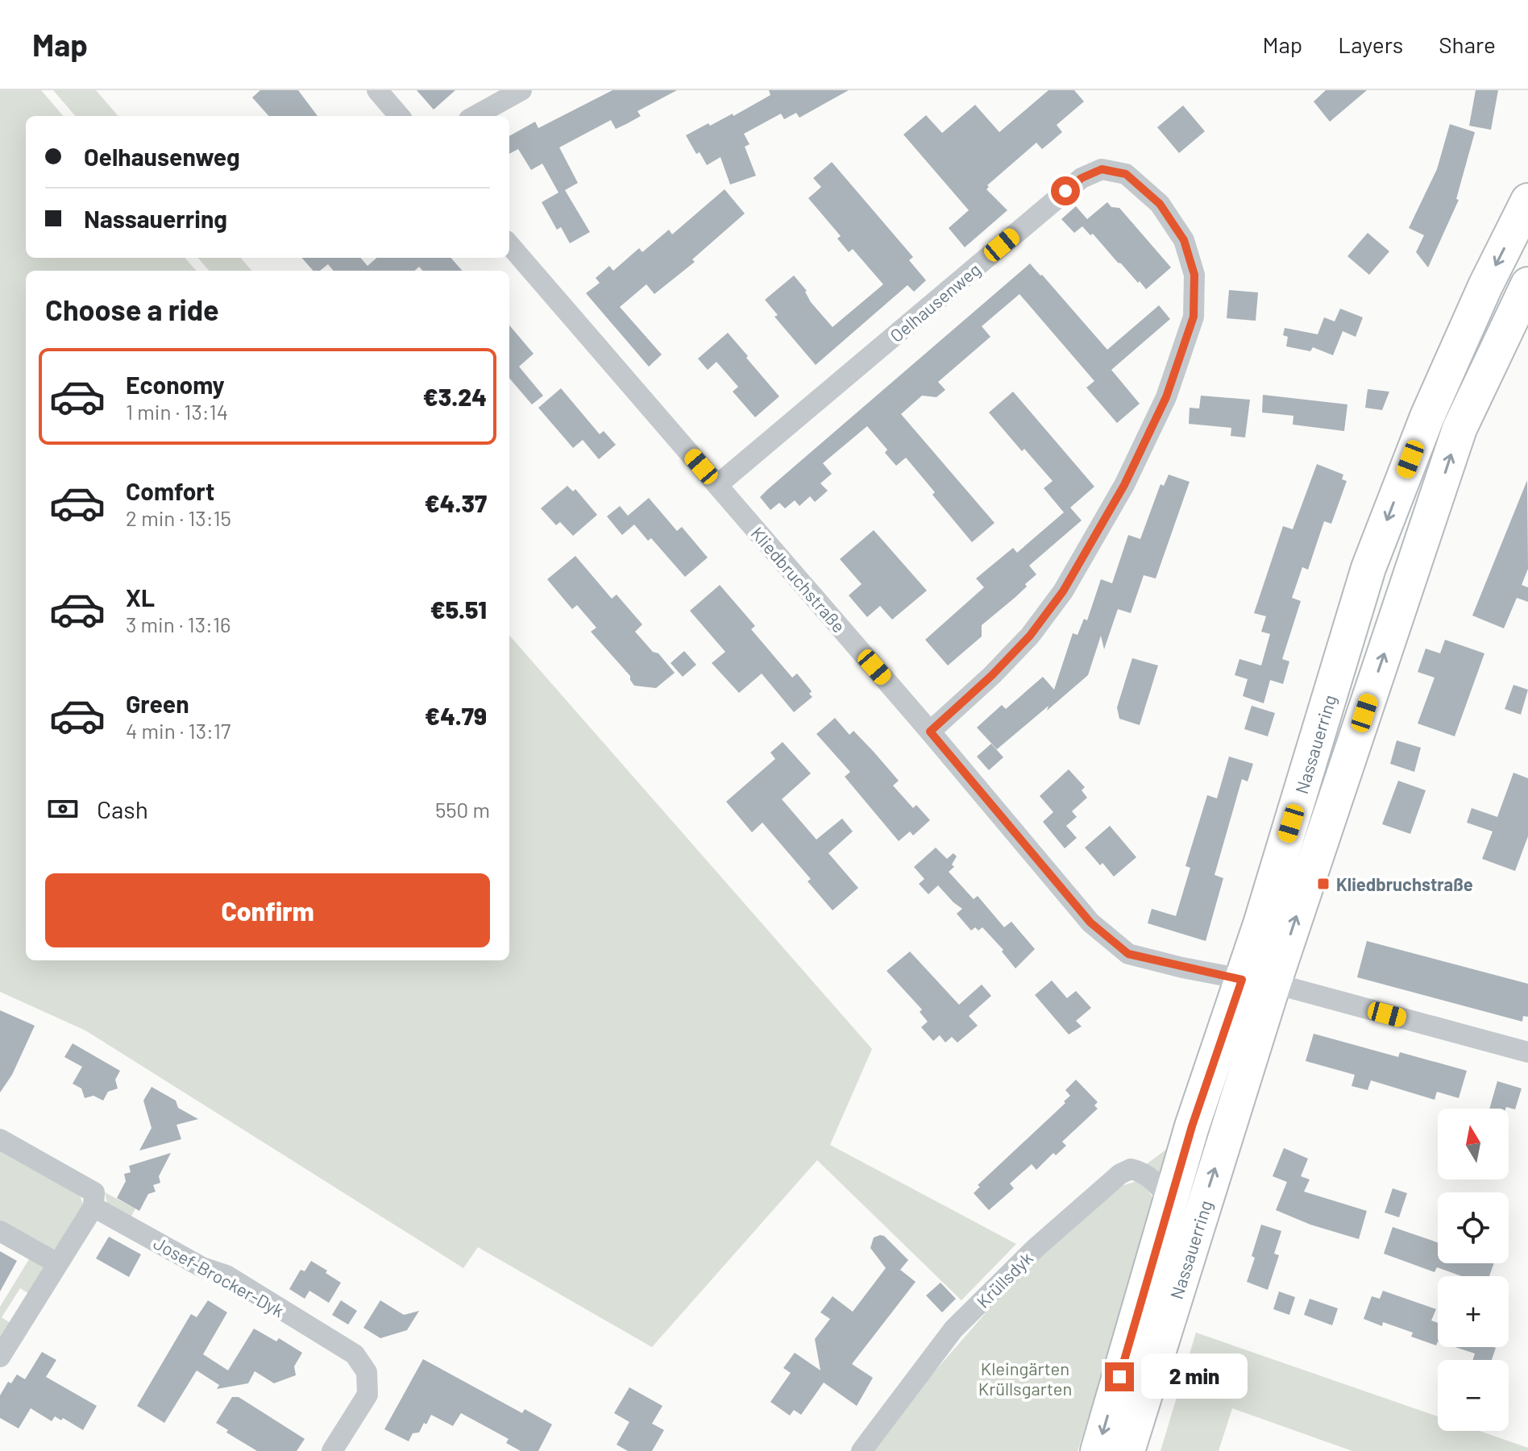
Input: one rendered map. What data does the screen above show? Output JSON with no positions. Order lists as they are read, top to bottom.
{
  "streets": {
    "main road": ["Nassauerring"],
    "street": [
      "Oelhausenweg",
      "Kliedbruchstraße",
      "Josef-Brocker-Dyk",
      "Krüllsdyk"
    ]
  },
  "crossings": [
    ["Oelhausenweg", "Kliedbruchstraße"],
    ["Kliedbruchstraße", "Nassauerring"],
    ["Nassauerring", "Krüllsdyk"]
  ],
  "parks": ["Kleingärten Krüllsgarten"],
  "places": {
    "transit": ["Kliedbruchstraße"]
  },
  "north": "top",
  "page": {
    "header": "Map",
    "nav": ["Map", "Layers", "Share"],
    "banner": ["Oelhausenweg", "Nassauerring"],
    "heading": "Choose a ride",
    "list": [
      {
        "name": "Economy",
        "note": "1 min · 13:14",
        "value": "€3.24"
      },
      {
        "name": "Comfort",
        "note": "2 min · 13:15",
        "value": "€4.37"
      },
      {
        "name": "XL",
        "note": "3 min · 13:16",
        "value": "€5.51"
      },
      {
        "name": "Green",
        "note": "4 min · 13:17",
        "value": "€4.79"
      }
    ],
    "pay": ["Cash", "550 m"],
    "buttons": "Confirm",
    "map_buttons": ["+", "−"],
    "bubble": "2 min"
  }
}
